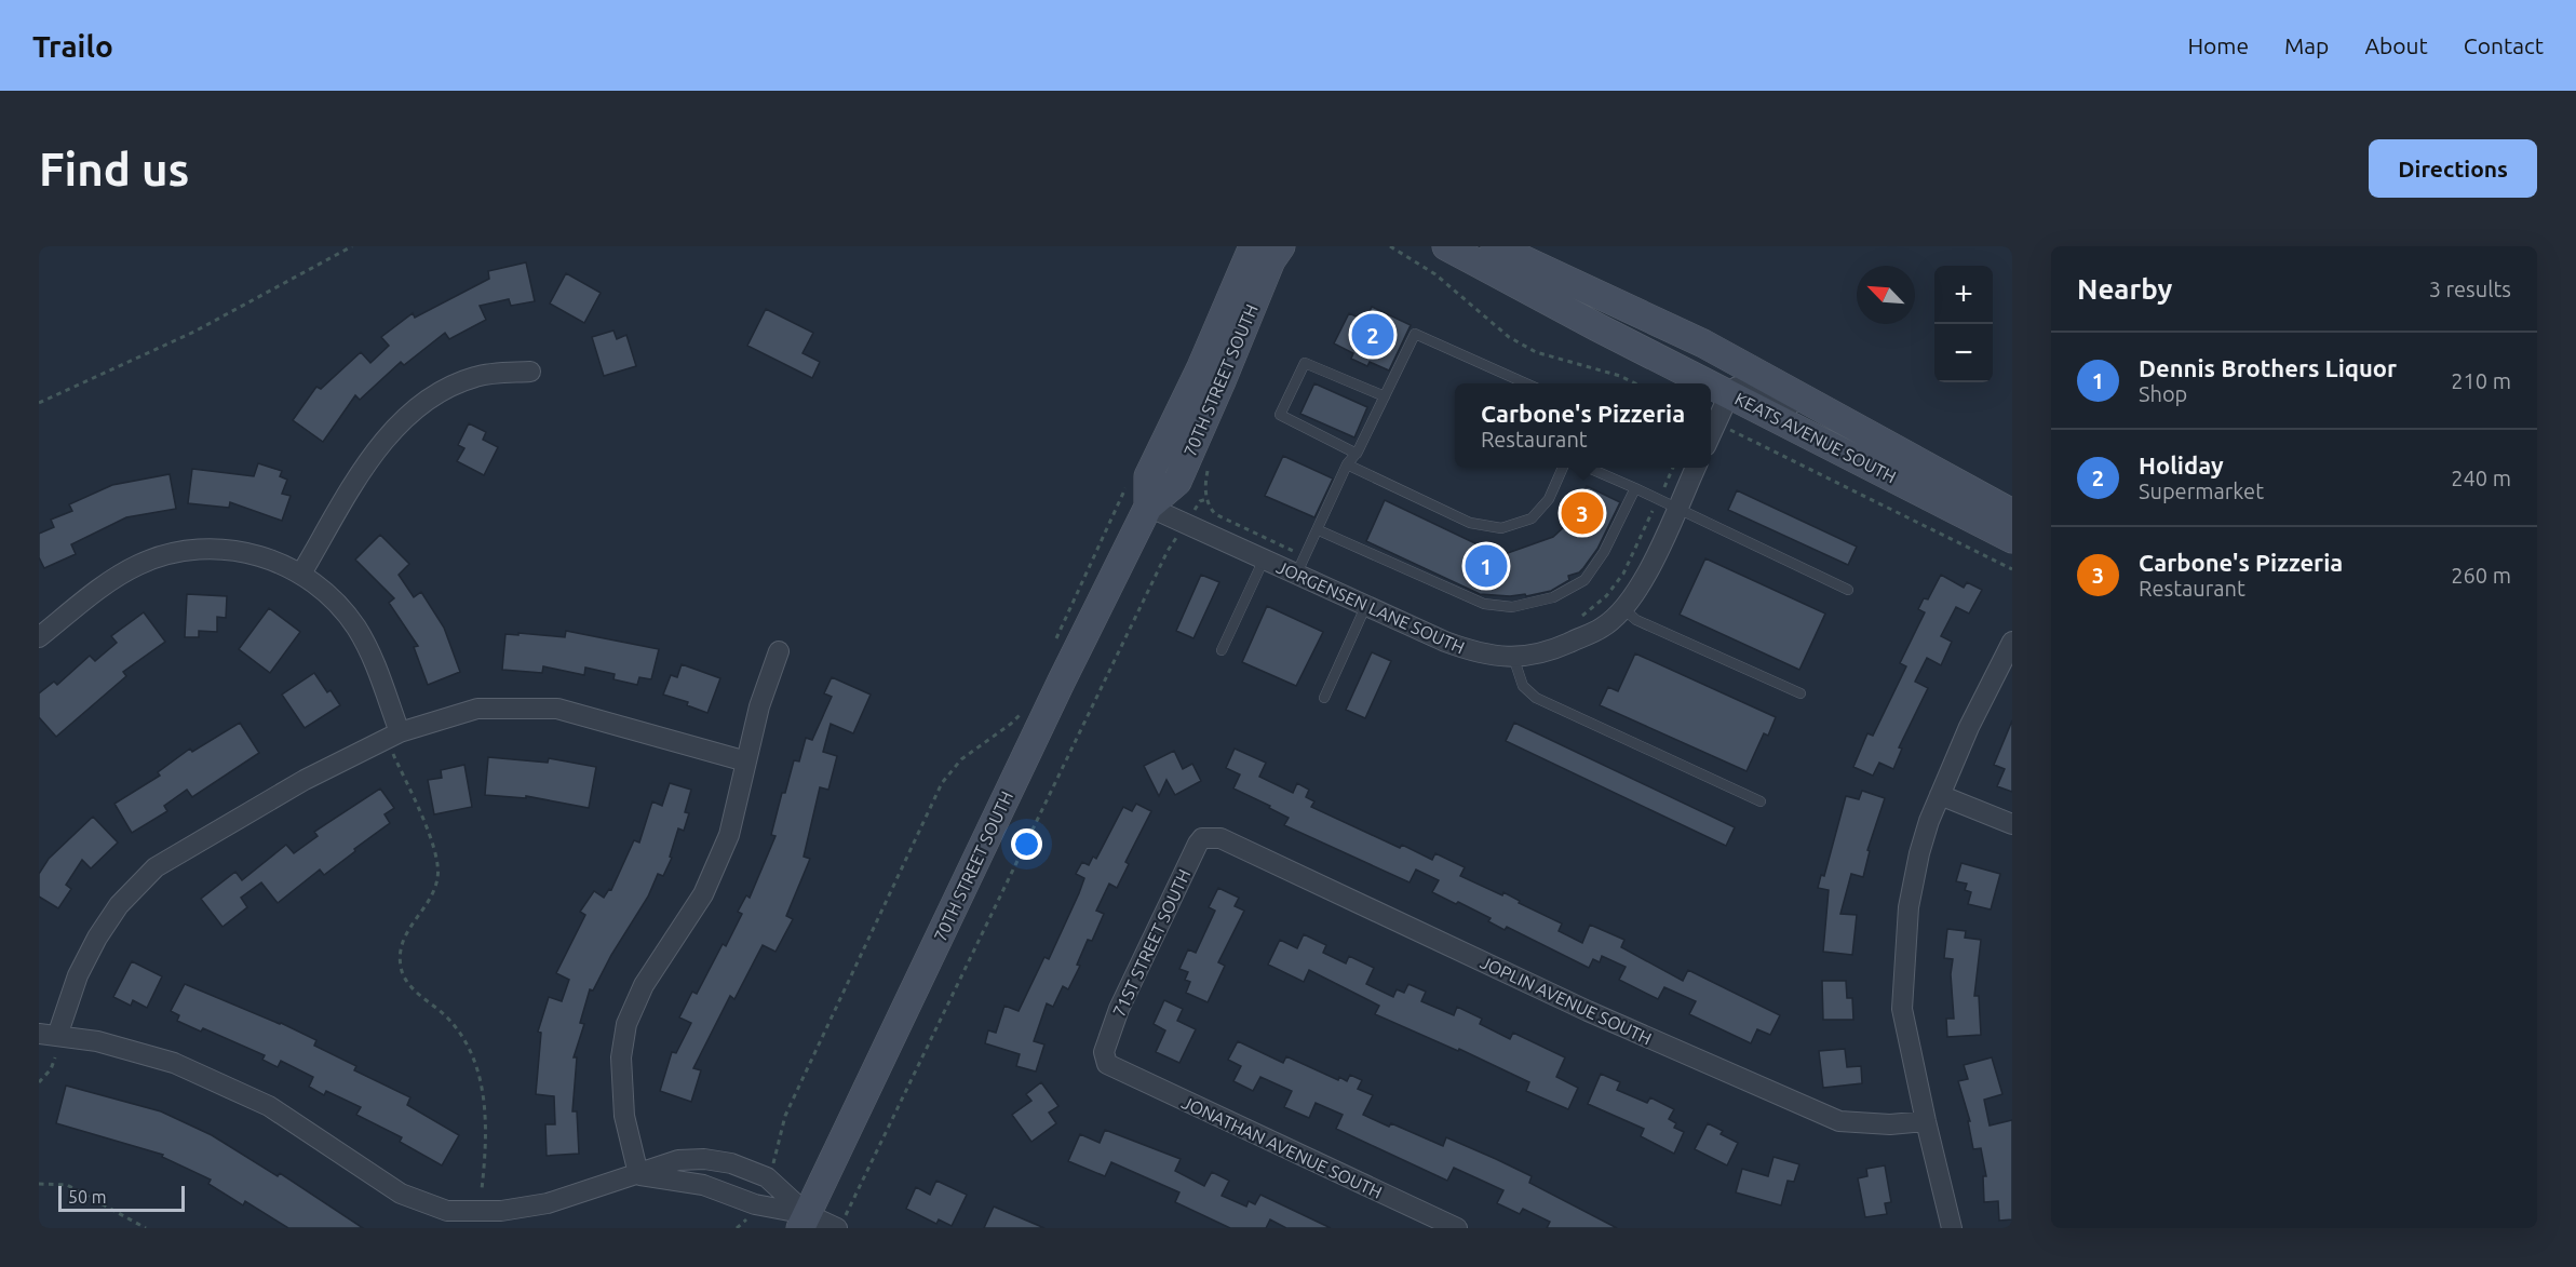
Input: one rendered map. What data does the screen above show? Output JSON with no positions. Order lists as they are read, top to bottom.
{
  "streets": {
    "main road": ["70TH STREET SOUTH", "KEATS AVENUE SOUTH"],
    "street": [
      "JORGENSEN LANE SOUTH",
      "71ST STREET SOUTH",
      "JOPLIN AVENUE SOUTH",
      "JONATHAN AVENUE SOUTH"
    ]
  },
  "crossings": [
    ["70TH STREET SOUTH", "JORGENSEN LANE SOUTH"],
    ["71ST STREET SOUTH", "JOPLIN AVENUE SOUTH"],
    ["71ST STREET SOUTH", "JONATHAN AVENUE SOUTH"]
  ],
  "scale_bar": "50 m",
  "north": "top left",
  "page": {
    "header": "Trailo",
    "nav": [
      "Home",
      "Map",
      "About",
      "Contact"
    ],
    "buttons": "Directions",
    "title": "Find us",
    "heading": ["Nearby", "3 results"],
    "map_buttons": ["+", "−"],
    "pins": ["2", "3", "1"],
    "list": [
      {
        "mark": "1",
        "name": "Dennis Brothers Liquor",
        "note": "Shop",
        "value": "210 m"
      },
      {
        "mark": "2",
        "name": "Holiday",
        "note": "Supermarket",
        "value": "240 m"
      },
      {
        "mark": "3",
        "name": "Carbone's Pizzeria",
        "note": "Restaurant",
        "value": "260 m"
      }
    ],
    "popup": ["Carbone's Pizzeria", "Restaurant"],
    "scale": "50 m"
  }
}
